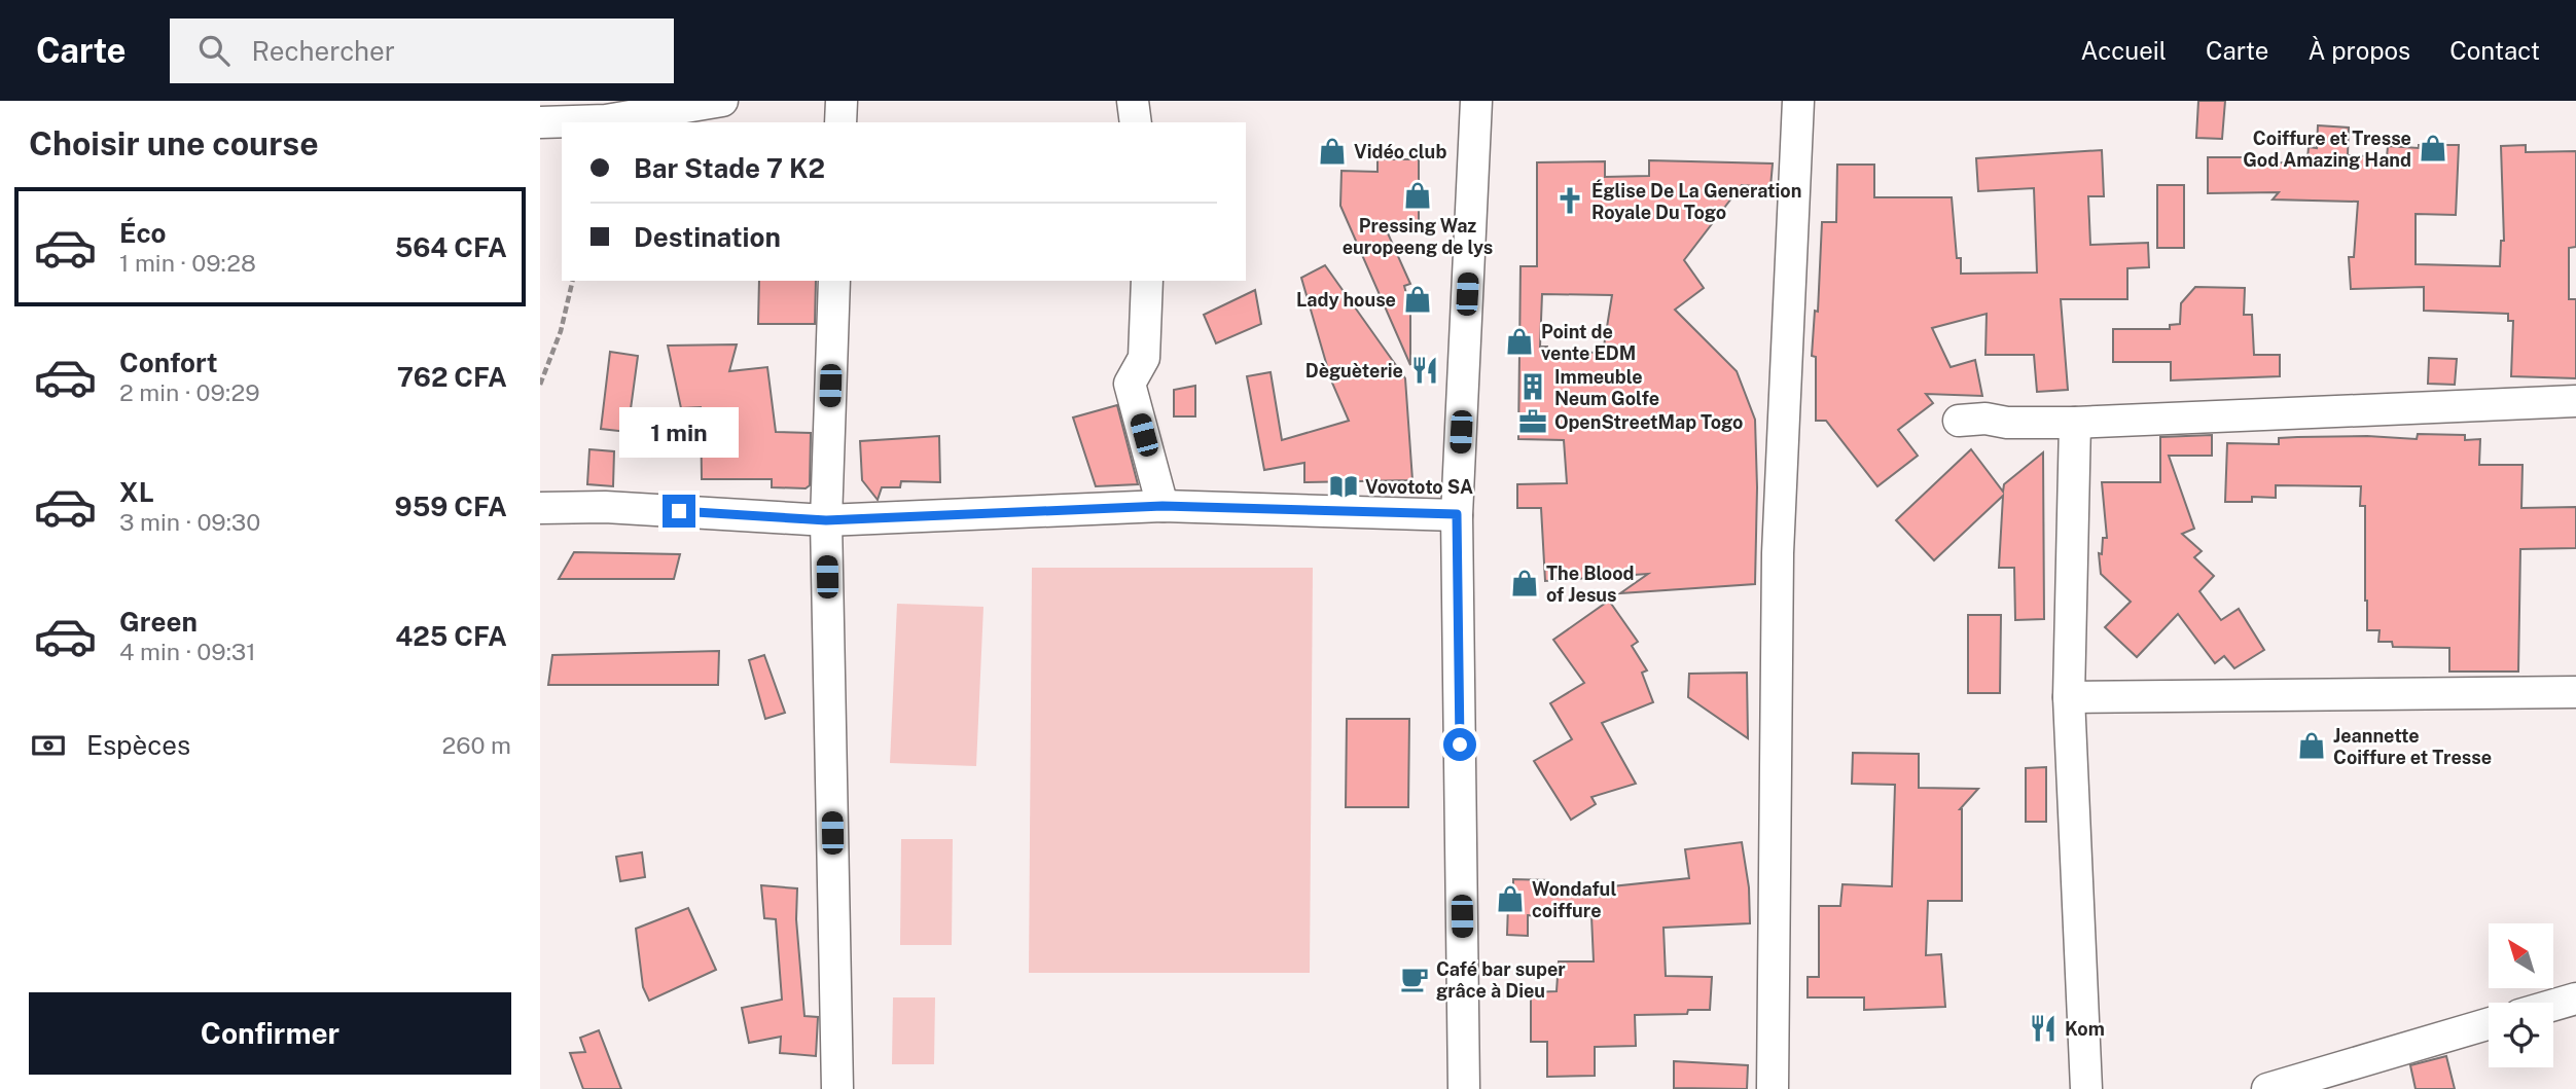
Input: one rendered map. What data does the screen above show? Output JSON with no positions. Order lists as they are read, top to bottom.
{
  "places": {
    "shop": [
      "Coiffure et Tresse God Amazing Hand",
      "Vidéo club",
      "Pressing Waz europeeng de lys",
      "Lady house",
      "Point de vente EDM",
      "The Blood of Jesus",
      "Jeannette Coiffure et Tresse",
      "Wondaful coiffure"
    ],
    "church": ["Église De La Generation Royale Du Togo"],
    "restaurant": ["Dèguèterie", "Kom"],
    "building": ["Immeuble Neum Golfe"],
    "office": ["OpenStreetMap Togo"],
    "library": ["Vovototo SA"],
    "cafe": ["Café bar super grâce à Dieu"]
  },
  "north": "top left",
  "page": {
    "header": "Carte",
    "search": "Rechercher",
    "nav": [
      "Accueil",
      "Carte",
      "À propos",
      "Contact"
    ],
    "heading": "Choisir une course",
    "banner": ["Bar Stade 7 K2", "Destination"],
    "list": [
      {
        "name": "Éco",
        "note": "1 min · 09:28",
        "value": "564 CFA"
      },
      {
        "name": "Confort",
        "note": "2 min · 09:29",
        "value": "762 CFA"
      },
      {
        "name": "XL",
        "note": "3 min · 09:30",
        "value": "959 CFA"
      },
      {
        "name": "Green",
        "note": "4 min · 09:31",
        "value": "425 CFA"
      }
    ],
    "bubble": "1 min",
    "pay": ["Espèces", "260 m"],
    "buttons": "Confirmer"
  }
}
